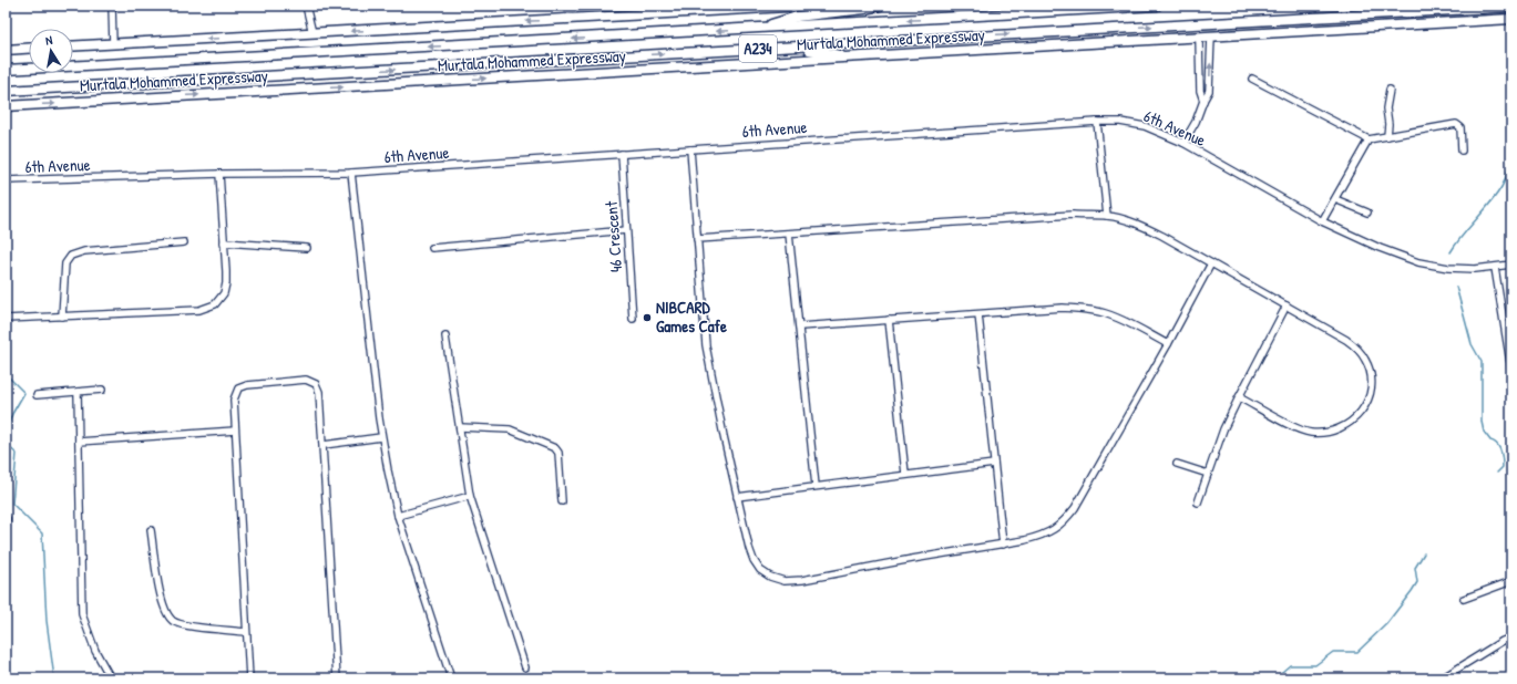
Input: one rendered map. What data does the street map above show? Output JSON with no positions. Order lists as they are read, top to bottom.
{
  "streets": {
    "highway": ["Murtala Mohammed Expressway", "A234"],
    "street": ["6th Avenue", "46 Crescent"]
  },
  "crossings": [
    ["6th Avenue", "46 Crescent"]
  ],
  "places": ["NIBCARD Games Cafe"],
  "north": "top"
}
